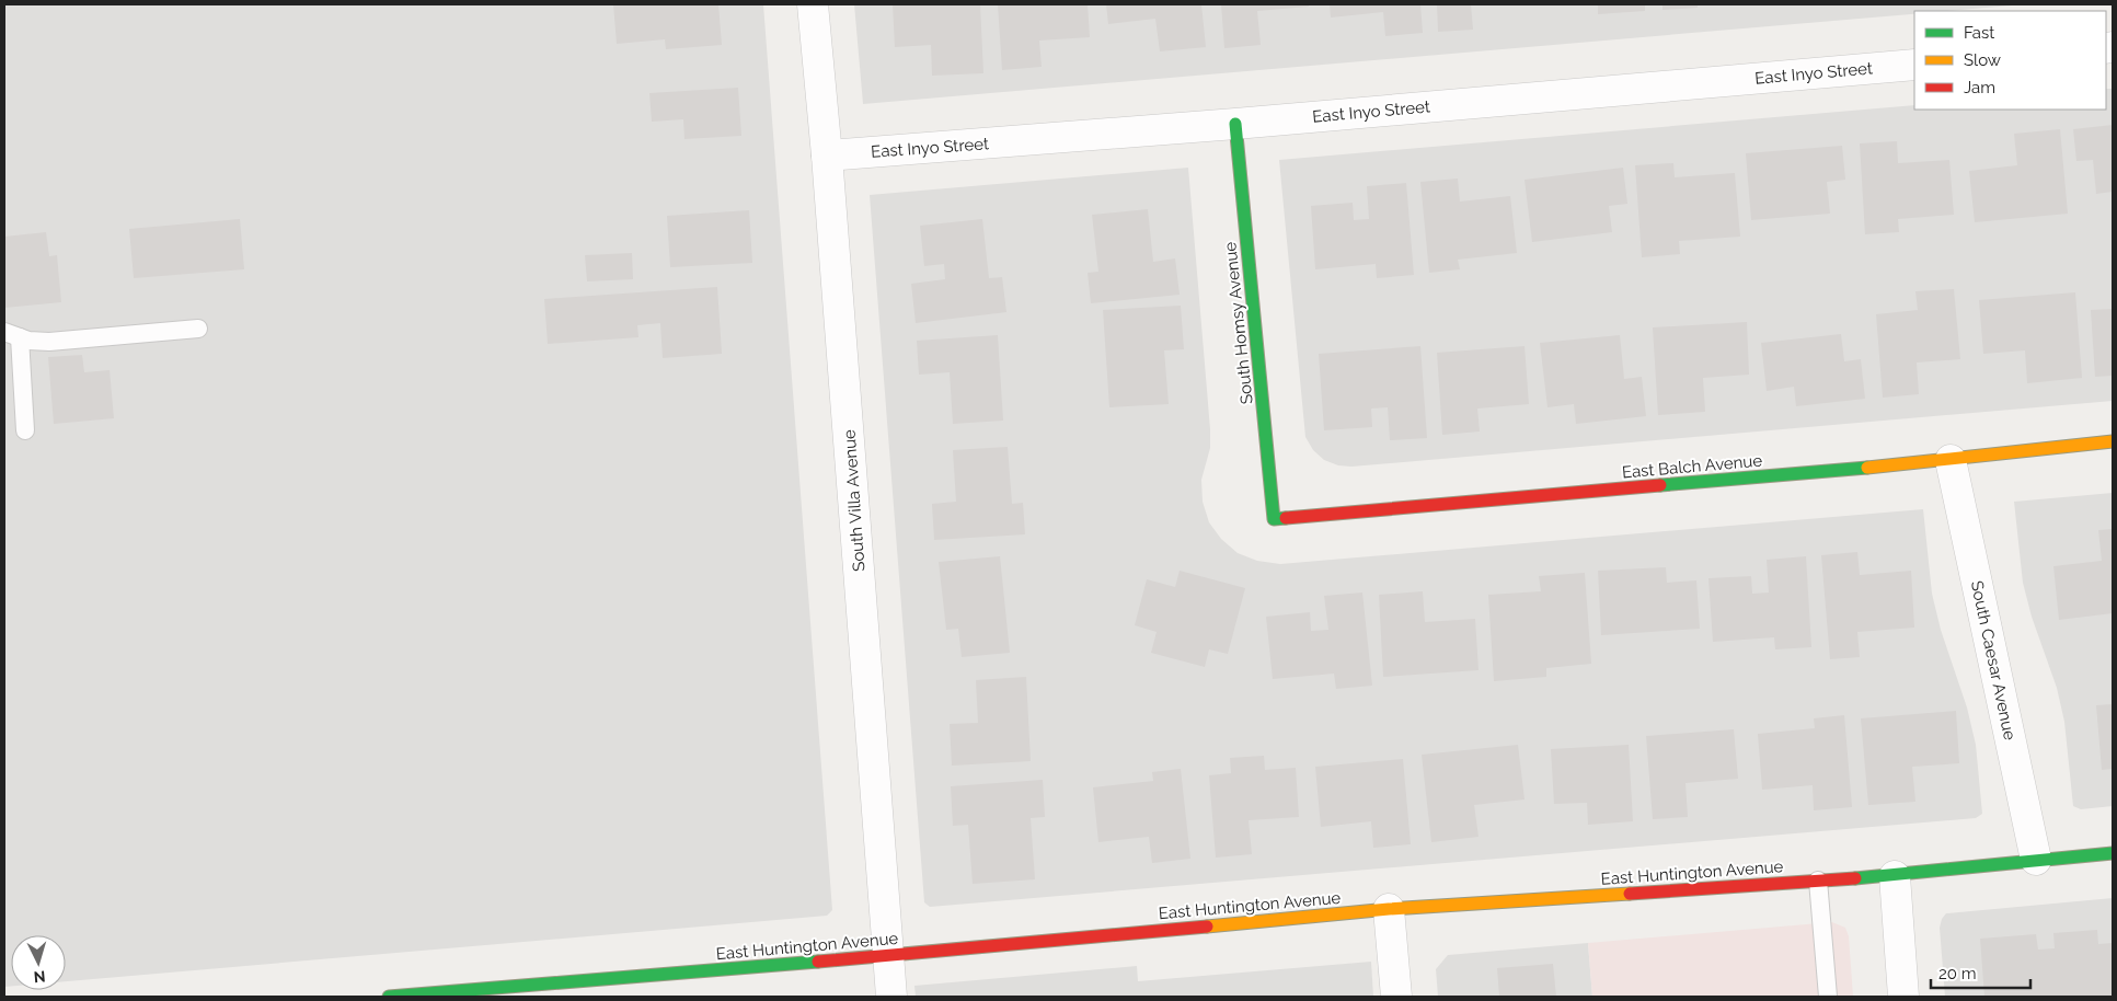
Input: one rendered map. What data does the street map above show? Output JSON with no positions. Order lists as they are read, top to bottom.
{
  "streets": {
    "street": [
      "East Inyo Street",
      "South Homsy Avenue",
      "East Balch Avenue",
      "South Villa Avenue",
      "South Caesar Avenue",
      "East Huntington Avenue"
    ]
  },
  "crossings": [
    ["East Inyo Street", "South Homsy Avenue"],
    ["East Inyo Street", "South Villa Avenue"],
    ["South Homsy Avenue", "East Balch Avenue"],
    ["East Balch Avenue", "South Caesar Avenue"],
    ["South Villa Avenue", "East Huntington Avenue"],
    ["South Caesar Avenue", "East Huntington Avenue"]
  ],
  "legend": ["Fast", "Slow", "Jam"],
  "scale_bar": "20 m",
  "north": "bottom"
}
